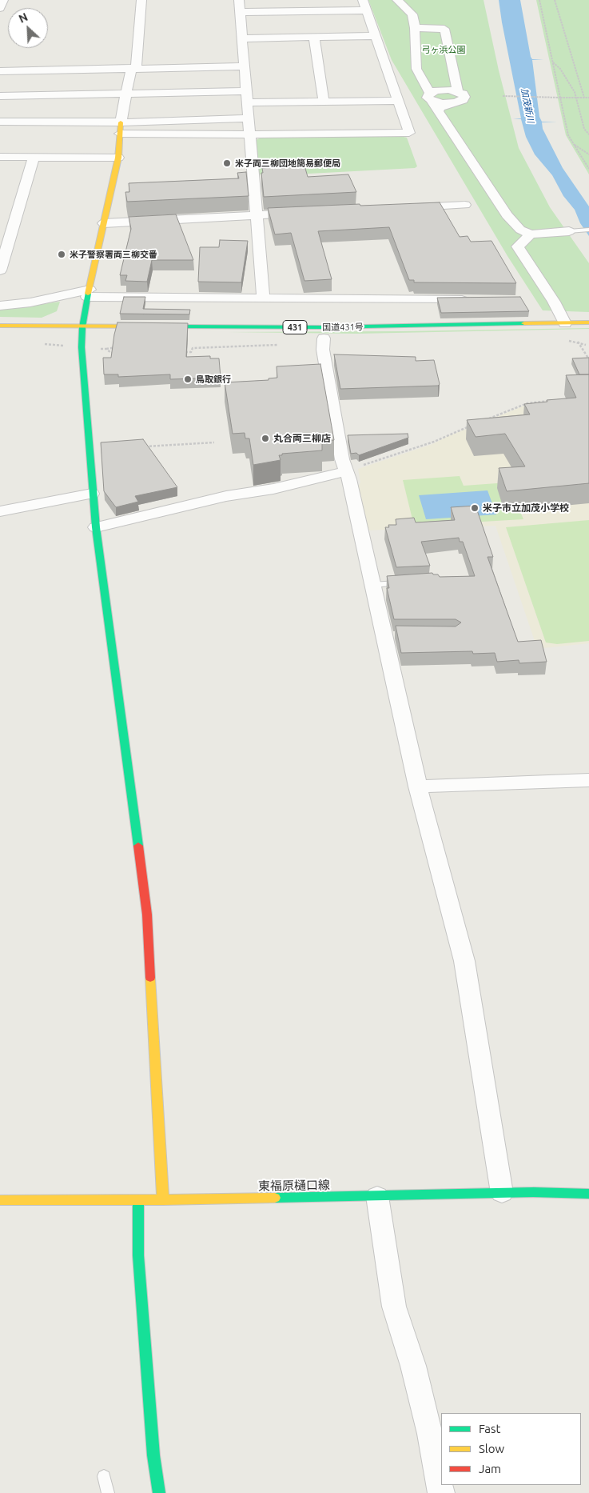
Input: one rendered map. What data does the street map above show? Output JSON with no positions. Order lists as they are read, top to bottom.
{
  "streets": {
    "main road": ["431", "国道431号", "東福原樋口線"]
  },
  "water": ["加茂新川"],
  "parks": ["弓ヶ浜公園"],
  "places": [
    "米子両三柳団地簡易郵便局",
    "米子警察署両三柳交番",
    "鳥取銀行",
    "丸合両三柳店",
    "米子市立加茂小学校"
  ],
  "legend": ["Fast", "Slow", "Jam"],
  "north": "top left"
}
